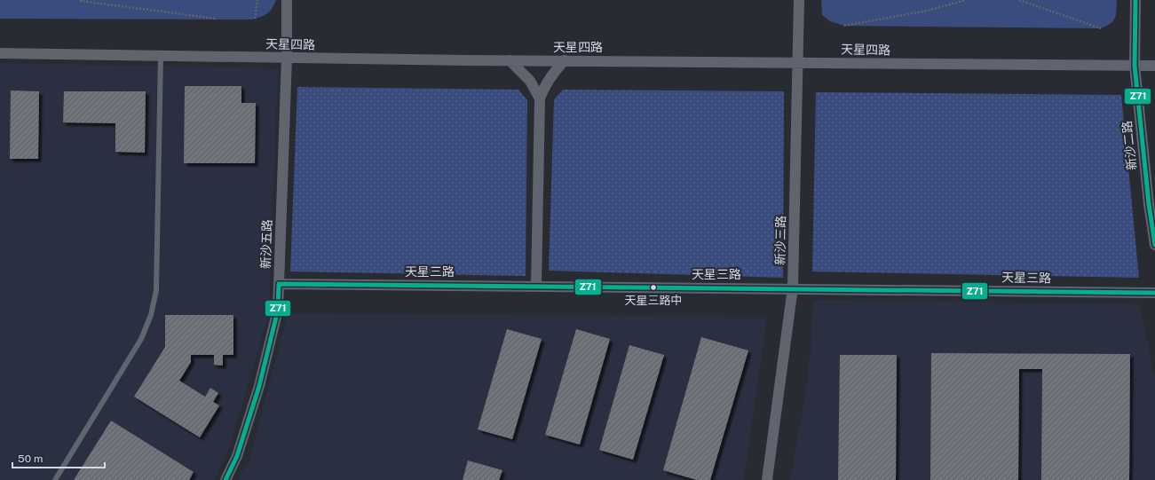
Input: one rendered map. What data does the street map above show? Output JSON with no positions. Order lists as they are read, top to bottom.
{
  "streets": {
    "street": [
      "天星四路",
      "新沙二路",
      "新沙三路",
      "新沙五路",
      "天星三路"
    ]
  },
  "crossings": [
    ["天星四路", "新沙二路"],
    ["天星四路", "新沙三路"],
    ["天星四路", "新沙五路"],
    ["新沙三路", "天星三路"],
    ["新沙五路", "天星三路"]
  ],
  "places": ["天星三路中"],
  "lines": ["transit line Z71"],
  "scale_bar": "50 m"
}
